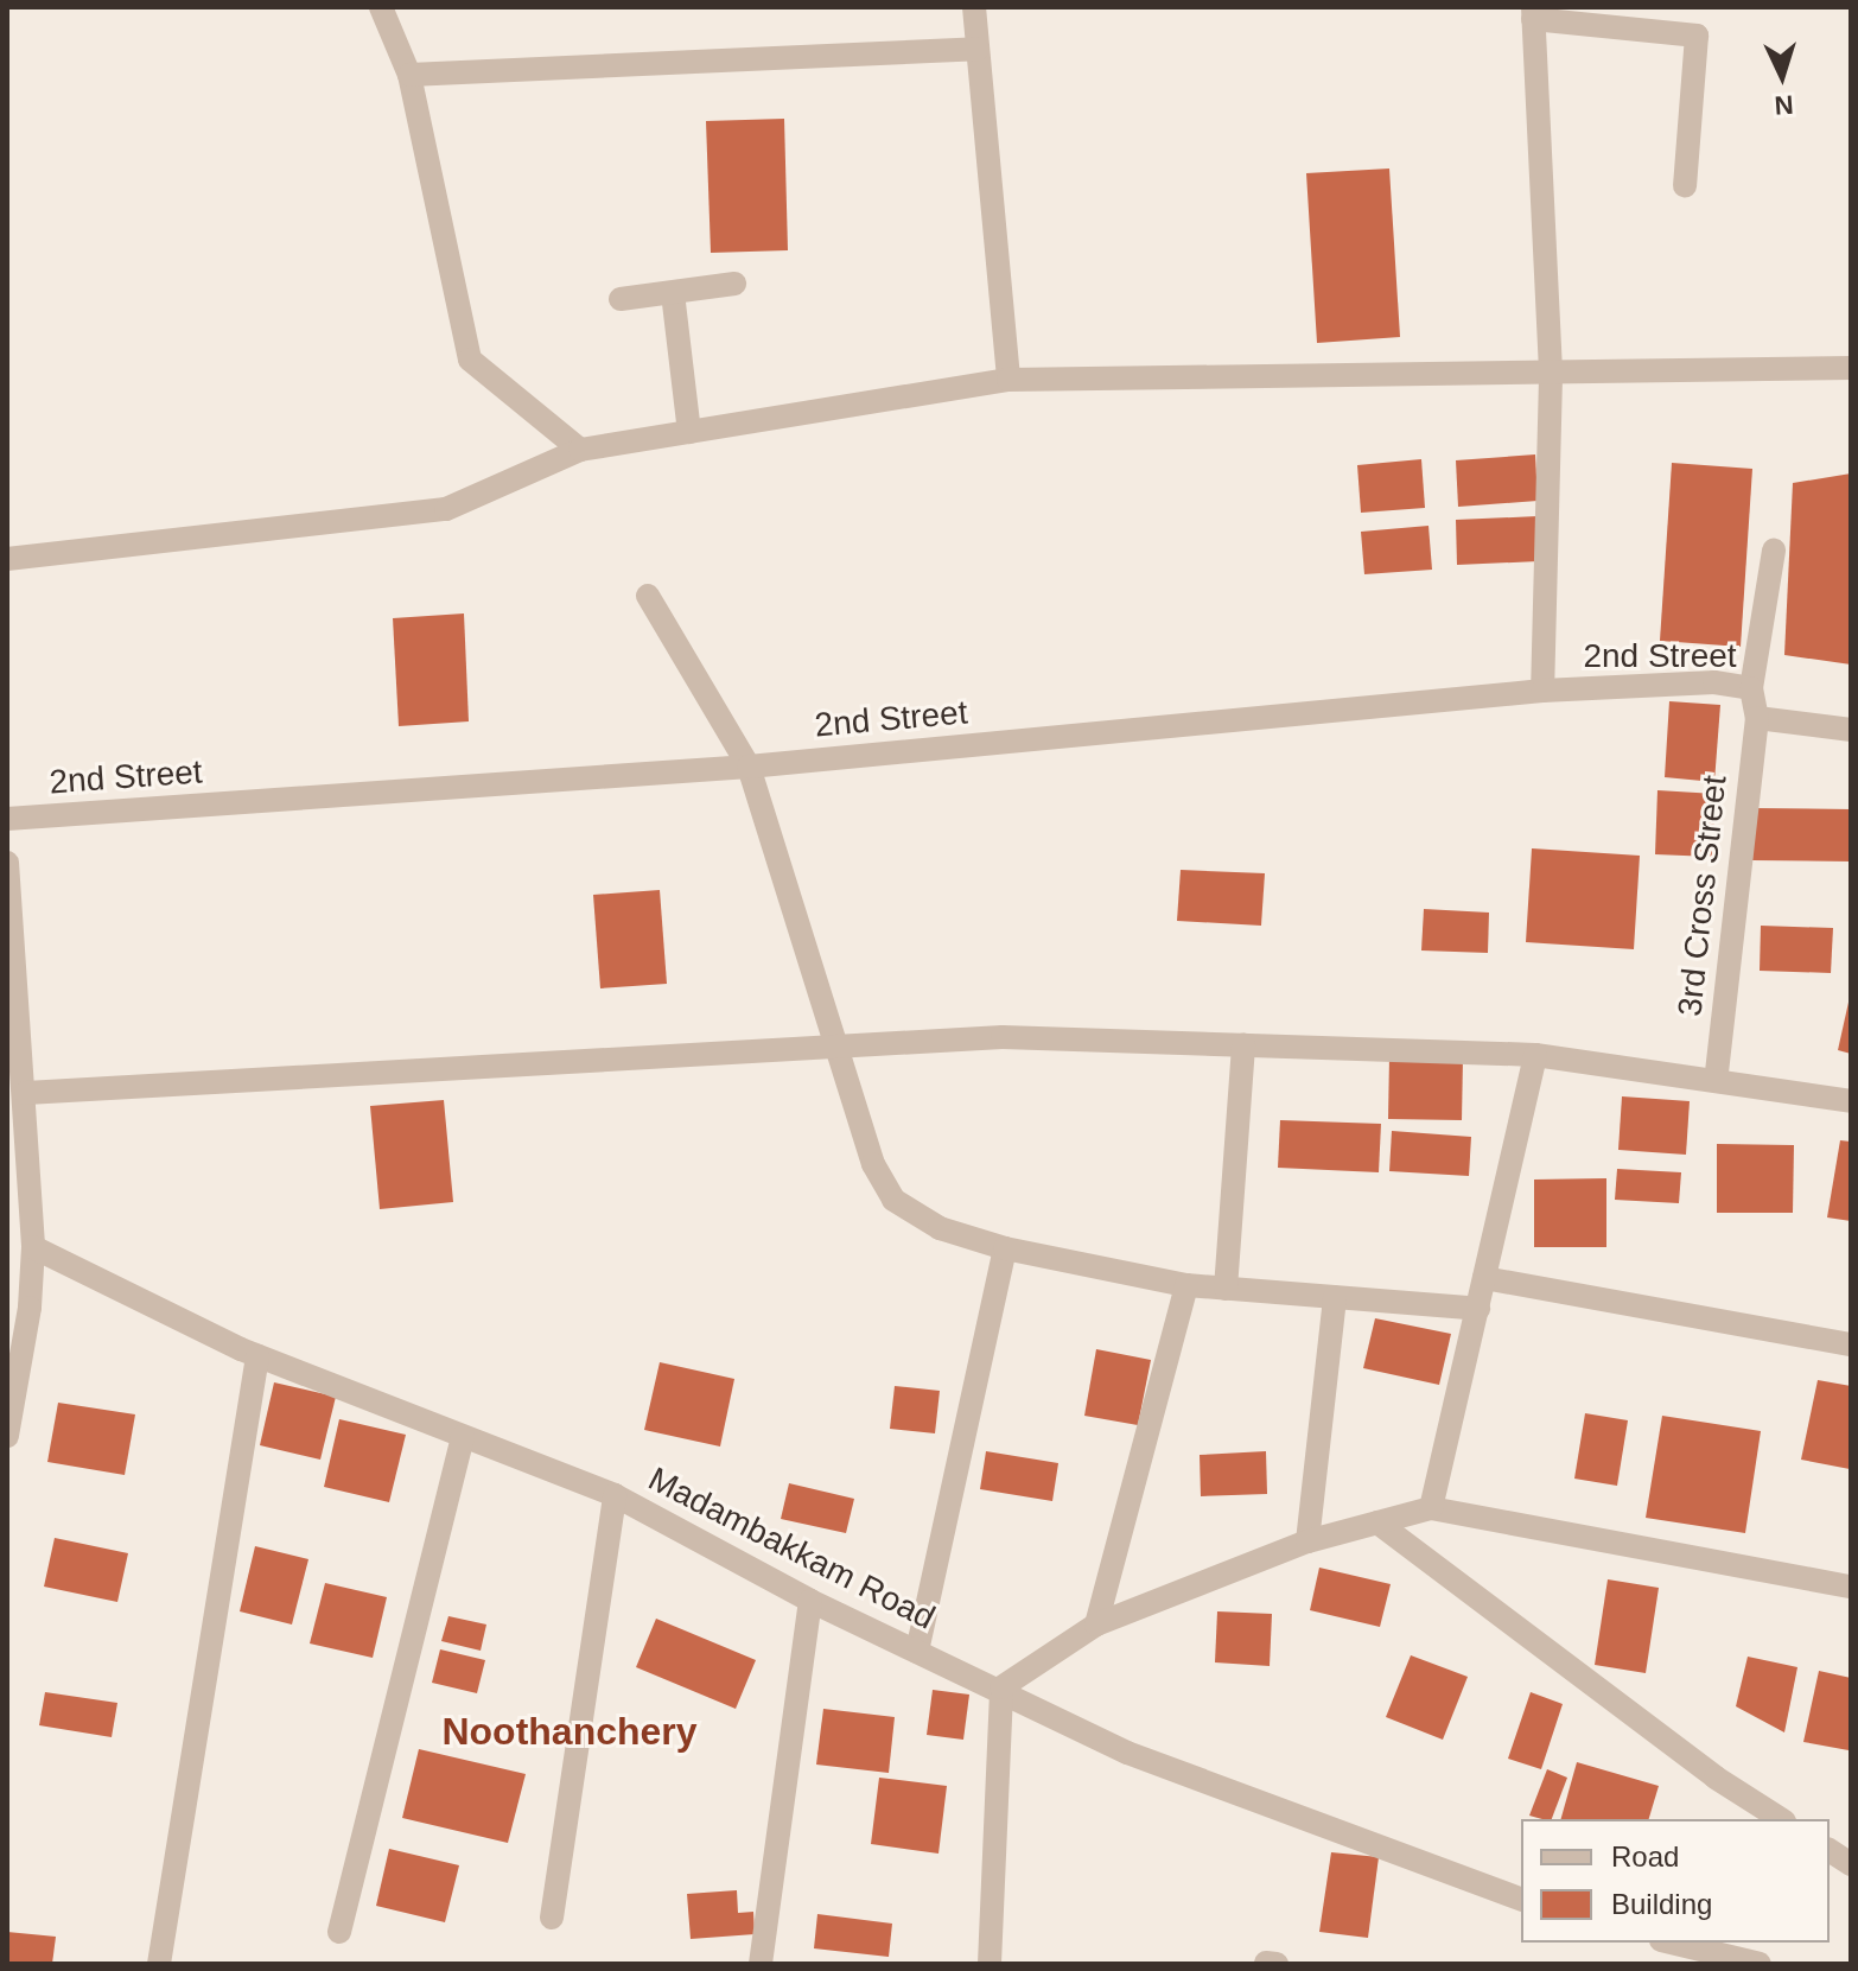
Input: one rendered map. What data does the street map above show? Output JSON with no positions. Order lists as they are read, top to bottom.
{
  "streets": {
    "street": ["2nd Street", "3rd Cross Street", "Madambakkam Road"]
  },
  "crossings": [
    ["2nd Street", "3rd Cross Street"]
  ],
  "districts": ["Noothanchery"],
  "legend": ["Road", "Building"],
  "north": "bottom"
}
